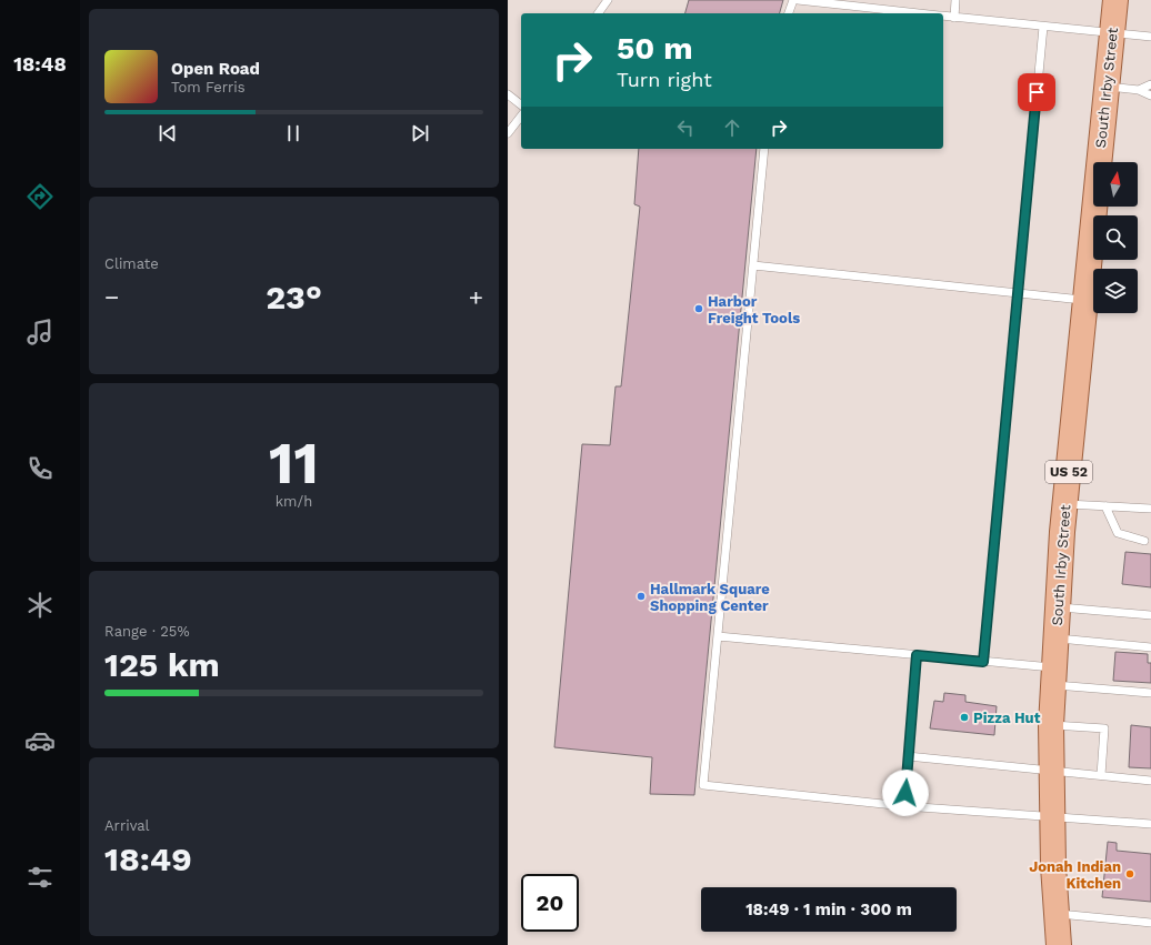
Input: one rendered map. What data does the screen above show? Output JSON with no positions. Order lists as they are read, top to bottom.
{
  "streets": {
    "main road": ["South Irby Street", "US 52"]
  },
  "places": [
    "Harbor Freight Tools",
    "Hallmark Square Shopping Center",
    "Pizza Hut",
    "Jonah Indian Kitchen"
  ],
  "north": "top",
  "page": {
    "tabs": "18:48",
    "turn": ["50 m", "Turn right"],
    "song": ["Open Road", "Tom Ferris"],
    "tile": [
      "Climate",
      ["11", "km/h"],
      ["Range · 25%", "125 km"],
      ["Arrival", "18:49"]
    ],
    "heat": ["−", "23°", "+"],
    "limit": "20",
    "trip": "18:49 · 1 min · 300 m"
  }
}
